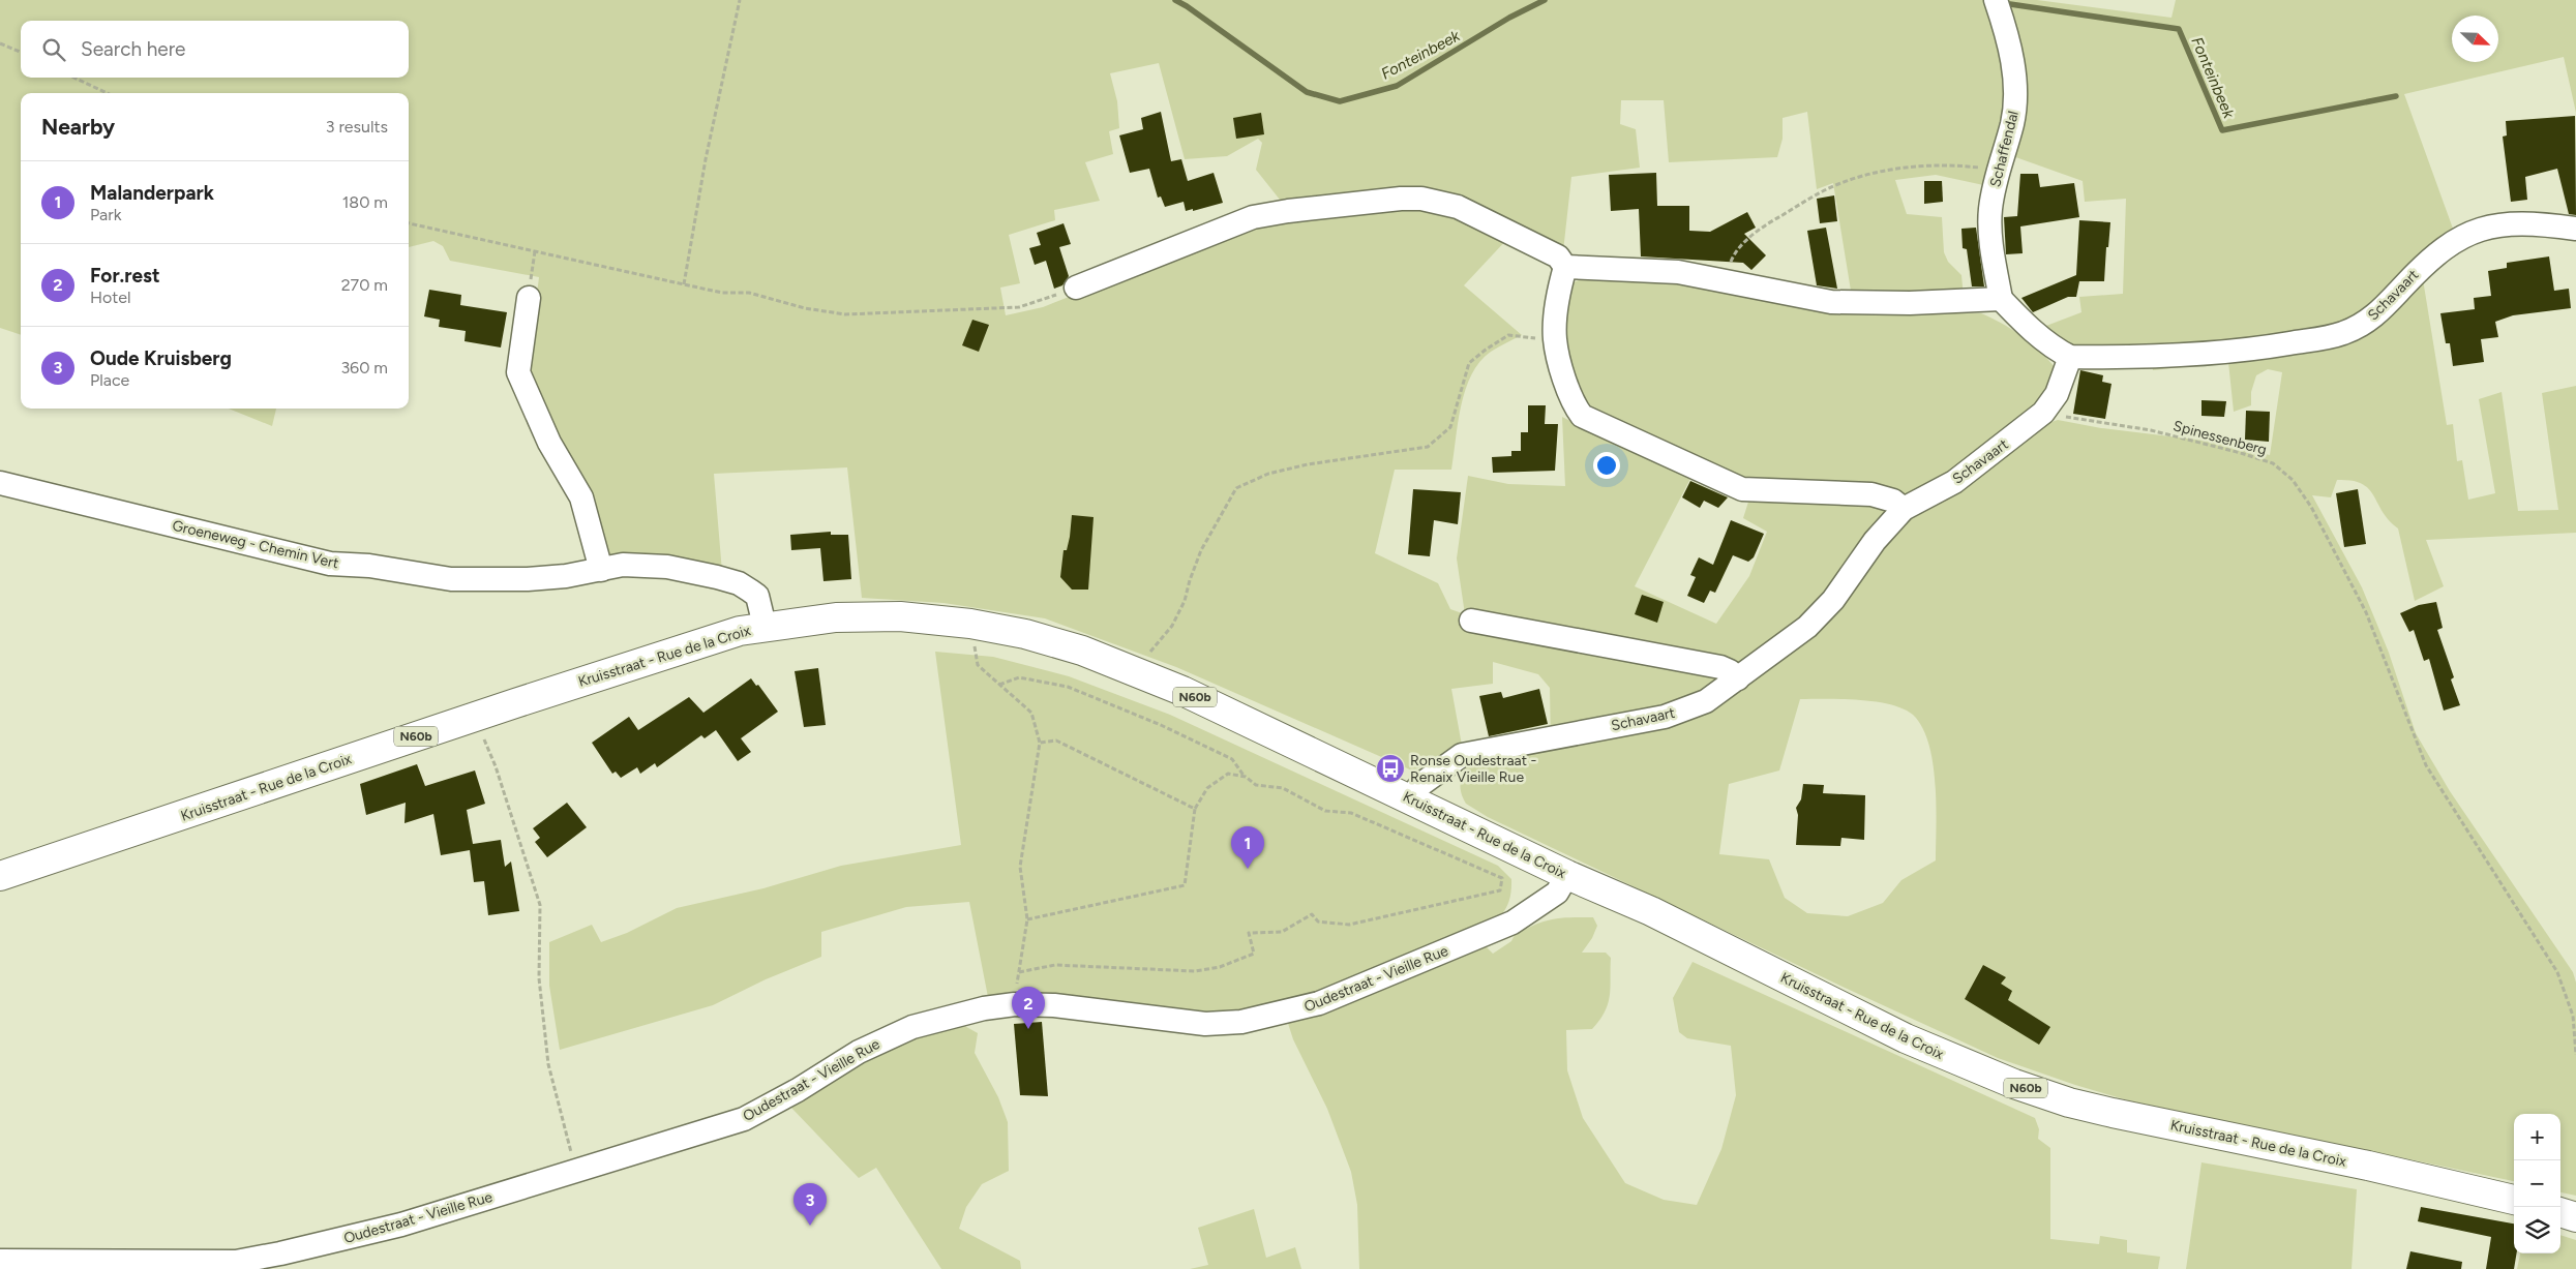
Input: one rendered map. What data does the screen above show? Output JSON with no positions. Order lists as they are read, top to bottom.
{
  "streets": {
    "main road": ["Kruisstraat - Rue de la Croix", "N60b"],
    "street": [
      "Schaffendal",
      "Schavaart",
      "Groeneweg - Chemin Vert",
      "Oudestraat - Vieille Rue"
    ],
    "path": ["Spinessenberg"]
  },
  "crossings": [
    ["Schavaart", "Spinessenberg"],
    ["Schavaart", "Kruisstraat - Rue de la Croix"],
    ["Groeneweg - Chemin Vert", "Kruisstraat - Rue de la Croix"],
    ["Kruisstraat - Rue de la Croix", "Oudestraat - Vieille Rue"]
  ],
  "water": ["Fonteinbeek"],
  "places": {
    "bus stop": ["Ronse Oudestraat - Renaix Vieille Rue"]
  },
  "north": "bottom right",
  "page": {
    "search": "Search here",
    "heading": ["Nearby", "3 results"],
    "list": [
      {
        "mark": "1",
        "name": "Malanderpark",
        "note": "Park",
        "value": "180 m"
      },
      {
        "mark": "2",
        "name": "For.rest",
        "note": "Hotel",
        "value": "270 m"
      },
      {
        "mark": "3",
        "name": "Oude Kruisberg",
        "note": "Place",
        "value": "360 m"
      }
    ],
    "pins": ["1", "2", "3"],
    "map_buttons": ["+", "−"]
  }
}
